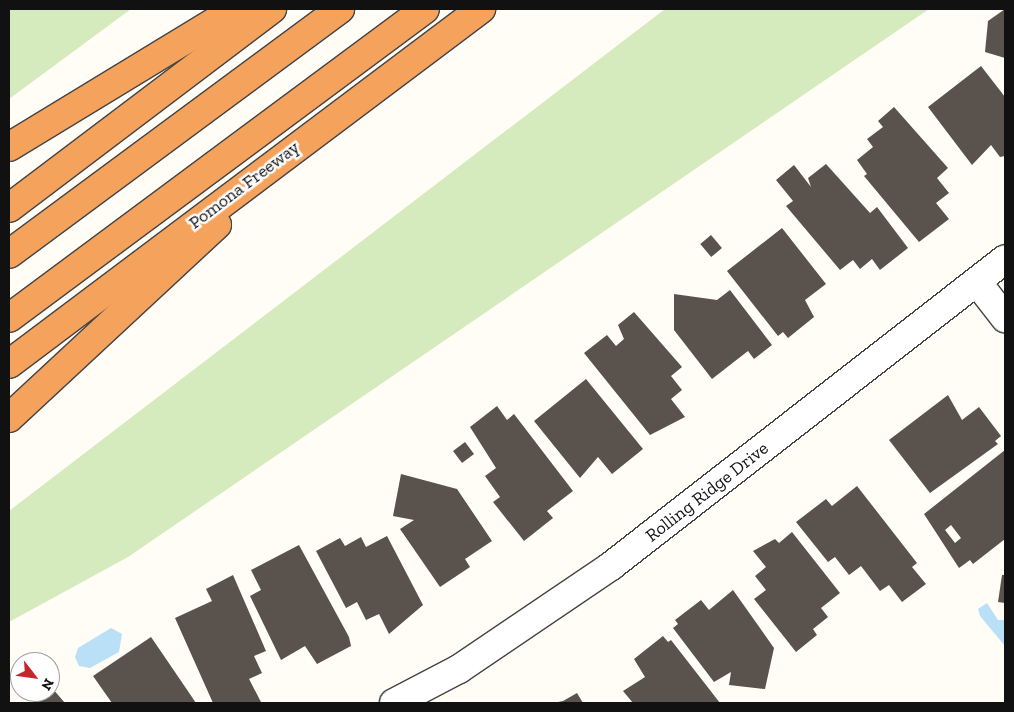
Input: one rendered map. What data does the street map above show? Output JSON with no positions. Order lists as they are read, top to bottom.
{
  "streets": {
    "highway": ["Pomona Freeway"],
    "street": ["Rolling Ridge Drive"]
  },
  "north": "bottom right"
}
